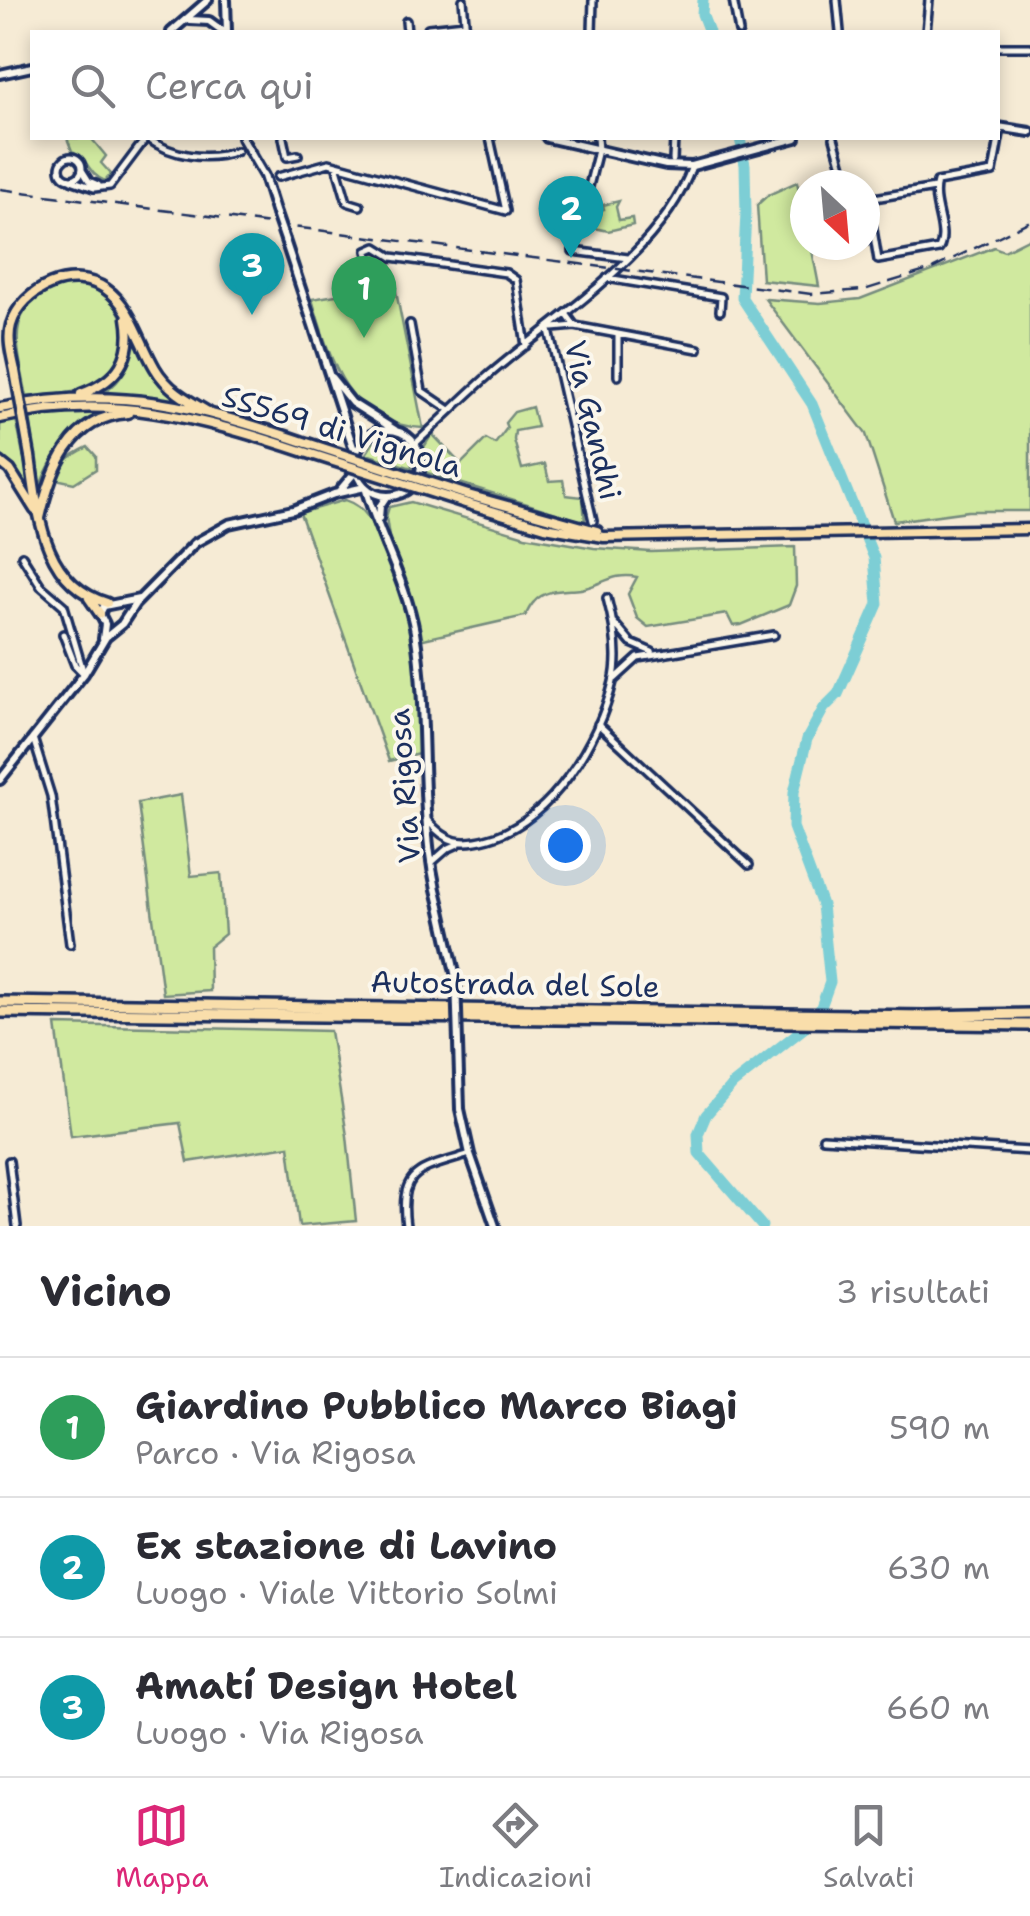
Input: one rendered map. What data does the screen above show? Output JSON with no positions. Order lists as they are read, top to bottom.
{
  "streets": {
    "highway": ["SS569 di Vignola", "Autostrada del Sole"],
    "main road": ["Via Rigosa"],
    "street": ["Via Gandhi"]
  },
  "north": "bottom right",
  "page": {
    "search": "Cerca qui",
    "pins": ["2", "3", "1"],
    "heading": ["Vicino", "3 risultati"],
    "list": [
      {
        "mark": "1",
        "name": "Giardino Pubblico Marco Biagi",
        "note": "Parco · Via Rigosa",
        "value": "590 m"
      },
      {
        "mark": "2",
        "name": "Ex stazione di Lavino",
        "note": "Luogo · Viale Vittorio Solmi",
        "value": "630 m"
      },
      {
        "mark": "3",
        "name": "Amatí Design Hotel",
        "note": "Luogo · Via Rigosa",
        "value": "660 m"
      }
    ],
    "nav": ["Mappa", "Indicazioni", "Salvati"]
  }
}
